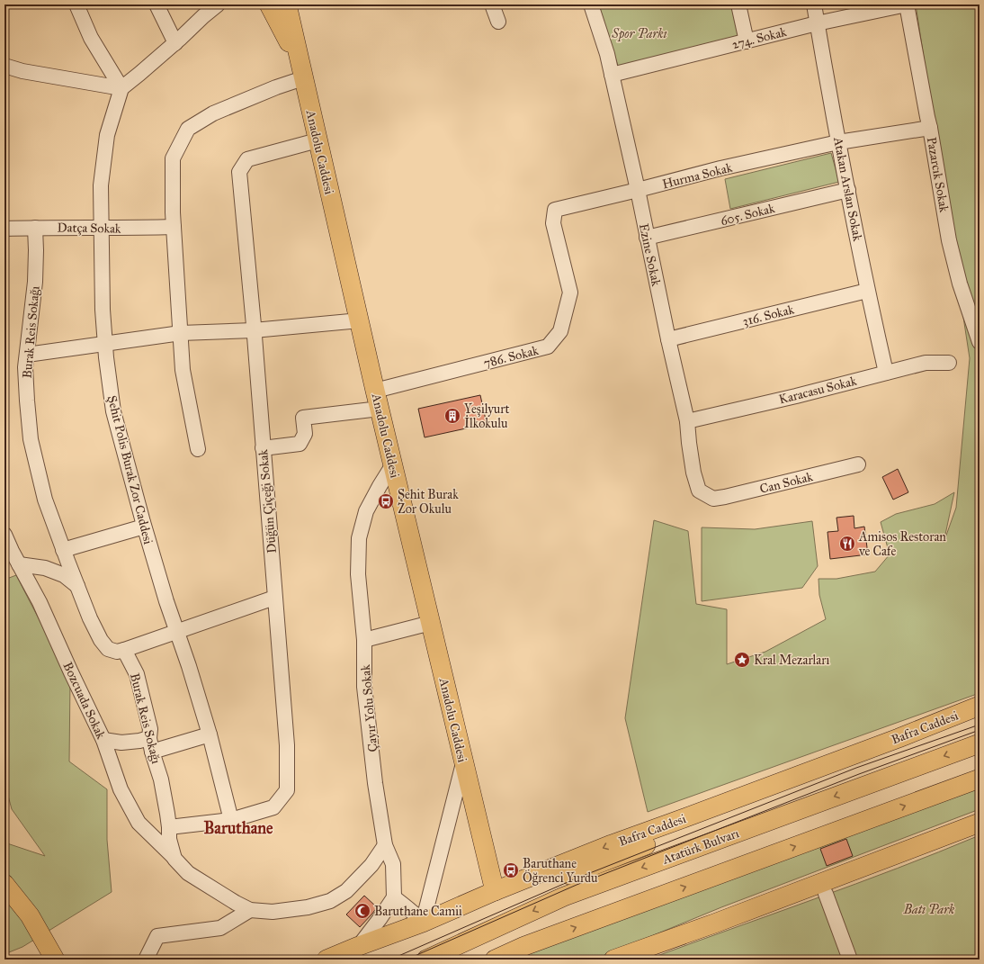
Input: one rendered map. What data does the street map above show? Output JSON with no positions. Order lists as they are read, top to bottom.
{
  "streets": {
    "main road": ["Anadolu Caddesi", "Bafra Caddesi", "Atatürk Bulvarı"],
    "street": [
      "274. Sokak",
      "Pazarcık Sokak",
      "Hurma Sokak",
      "Atakan Arslan Sokak",
      "605. Sokak",
      "Datça Sokak",
      "Ezine Sokak",
      "316. Sokak",
      "Burak Reis Sokağı",
      "786. Sokak",
      "Karacasu Sokak",
      "Şehit Polis Burak Zor Caddesi",
      "Can Sokak",
      "Düğün Çiçeği Sokak",
      "Bozcuada Sokak",
      "Çayır Yolu Sokak"
    ]
  },
  "crossings": [
    ["274. Sokak", "Pazarcık Sokak"],
    ["274. Sokak", "Atakan Arslan Sokak"],
    ["274. Sokak", "Ezine Sokak"],
    ["Anadolu Caddesi", "786. Sokak"],
    ["Anadolu Caddesi", "Düğün Çiçeği Sokak"],
    ["Anadolu Caddesi", "Çayır Yolu Sokak"],
    ["Anadolu Caddesi", "Bafra Caddesi"],
    ["Pazarcık Sokak", "Hurma Sokak"],
    ["Hurma Sokak", "Atakan Arslan Sokak"],
    ["Hurma Sokak", "Ezine Sokak"],
    ["Hurma Sokak", "786. Sokak"],
    ["Atakan Arslan Sokak", "605. Sokak"],
    ["Atakan Arslan Sokak", "316. Sokak"],
    ["Atakan Arslan Sokak", "Karacasu Sokak"],
    ["605. Sokak", "Ezine Sokak"],
    ["Datça Sokak", "Burak Reis Sokağı"],
    ["Datça Sokak", "Şehit Polis Burak Zor Caddesi"],
    ["Ezine Sokak", "316. Sokak"],
    ["Ezine Sokak", "Karacasu Sokak"],
    ["Ezine Sokak", "Can Sokak"],
    ["Burak Reis Sokağı", "Düğün Çiçeği Sokak"],
    ["Burak Reis Sokağı", "Bozcuada Sokak"],
    ["Burak Reis Sokağı", "Çayır Yolu Sokak"],
    ["Şehit Polis Burak Zor Caddesi", "Düğün Çiçeği Sokak"]
  ],
  "districts": ["Baruthane"],
  "parks": ["Spor Parkı", "Batı Park"],
  "places": {
    "building": ["Yeşilyurt İlkokulu"],
    "bus stop": ["Şehit Burak Zor Okulu", "Baruthane Öğrenci Yurdu"],
    "restaurant": ["Amisos Restoran ve Cafe"],
    "place": ["Kral Mezarları"],
    "mosque": ["Baruthane Camii"]
  }
}
